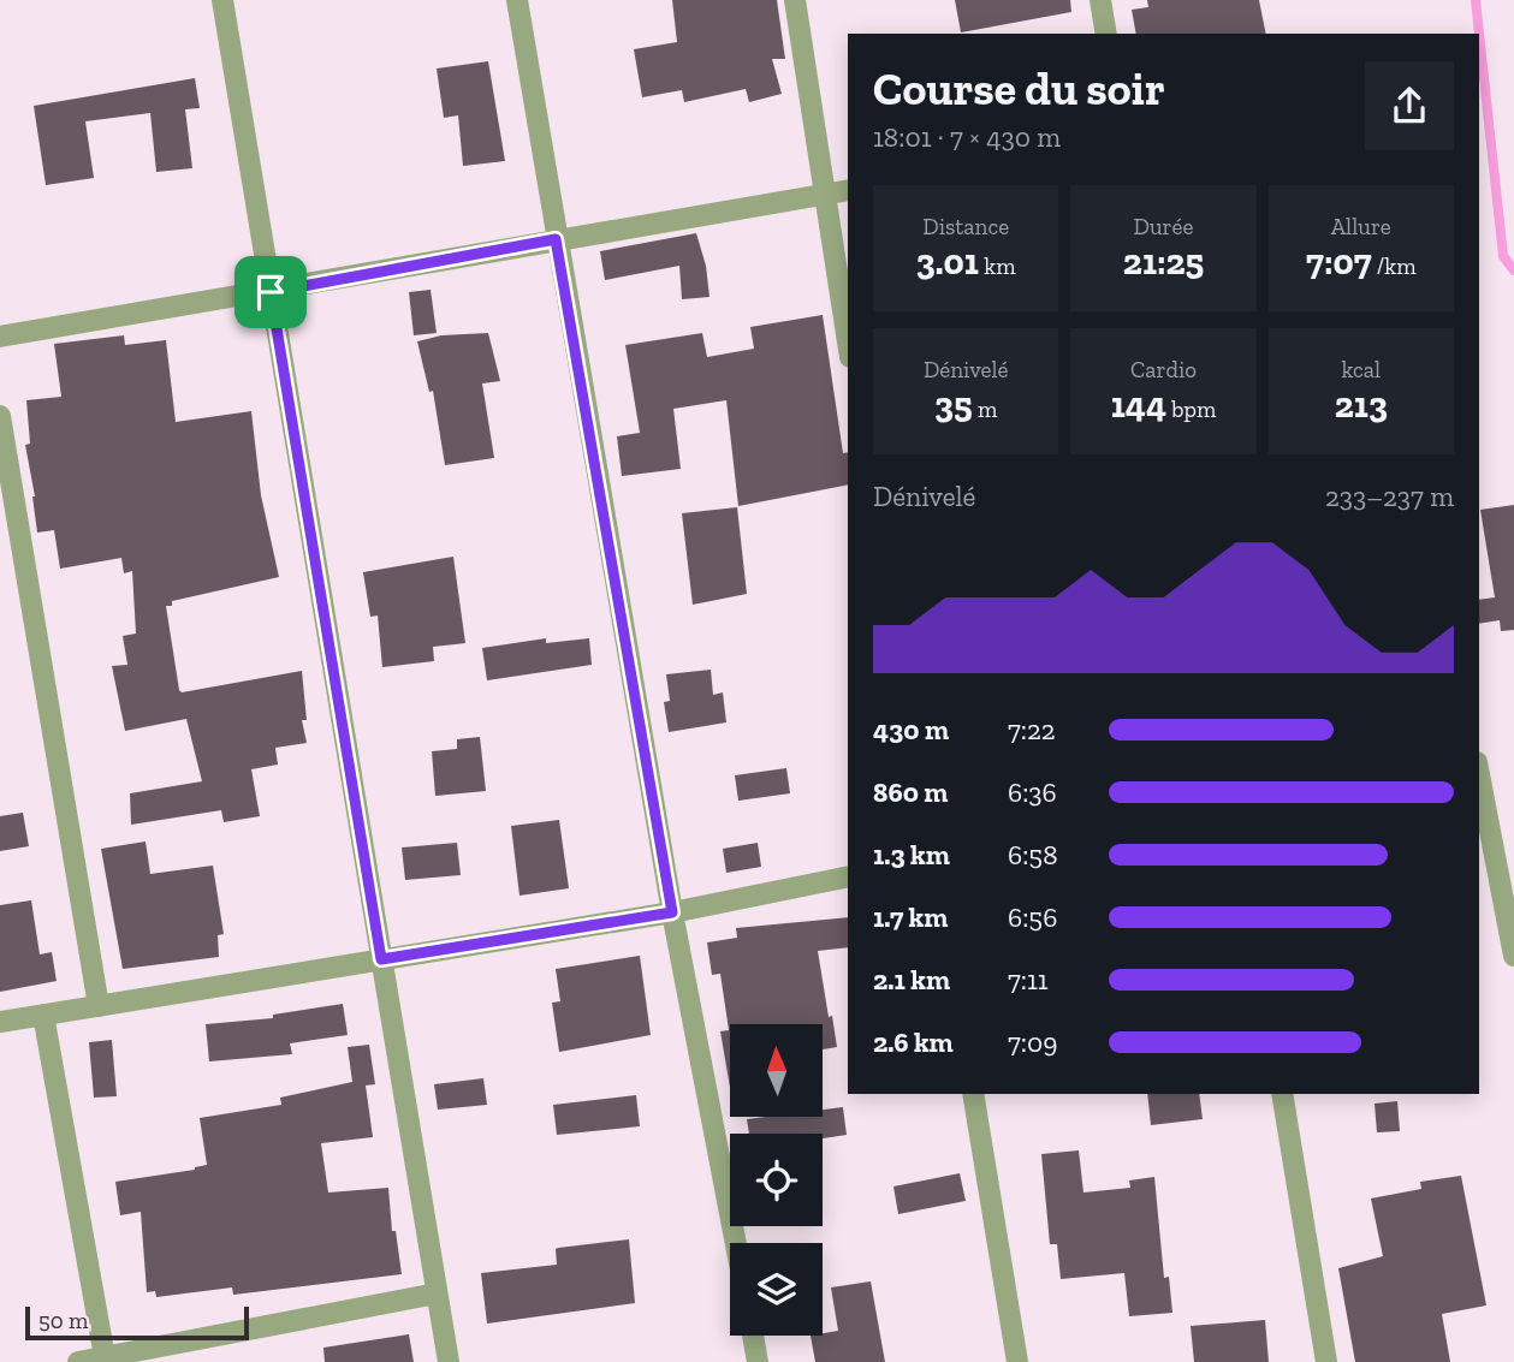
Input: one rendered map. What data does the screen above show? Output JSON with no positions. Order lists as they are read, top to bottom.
{
  "scale_bar": "50 m",
  "north": "top",
  "page": {
    "heading": ["Course du soir", "18:01 · 7 × 430 m"],
    "stats": [
      ["Distance", "3.01 km"],
      ["Durée", "21:25"],
      ["Allure", "7:07 /km"],
      ["Dénivelé", "35 m"],
      ["Cardio", "144 bpm"],
      ["kcal", "213"]
    ],
    "chart": ["Dénivelé", "233–237 m"],
    "list": [
      {
        "name": "430 m",
        "note": "7:22"
      },
      {
        "name": "860 m",
        "note": "6:36"
      },
      {
        "name": "1.3 km",
        "note": "6:58"
      },
      {
        "name": "1.7 km",
        "note": "6:56"
      },
      {
        "name": "2.1 km",
        "note": "7:11"
      },
      {
        "name": "2.6 km",
        "note": "7:09"
      }
    ],
    "scale": "50 m"
  }
}
